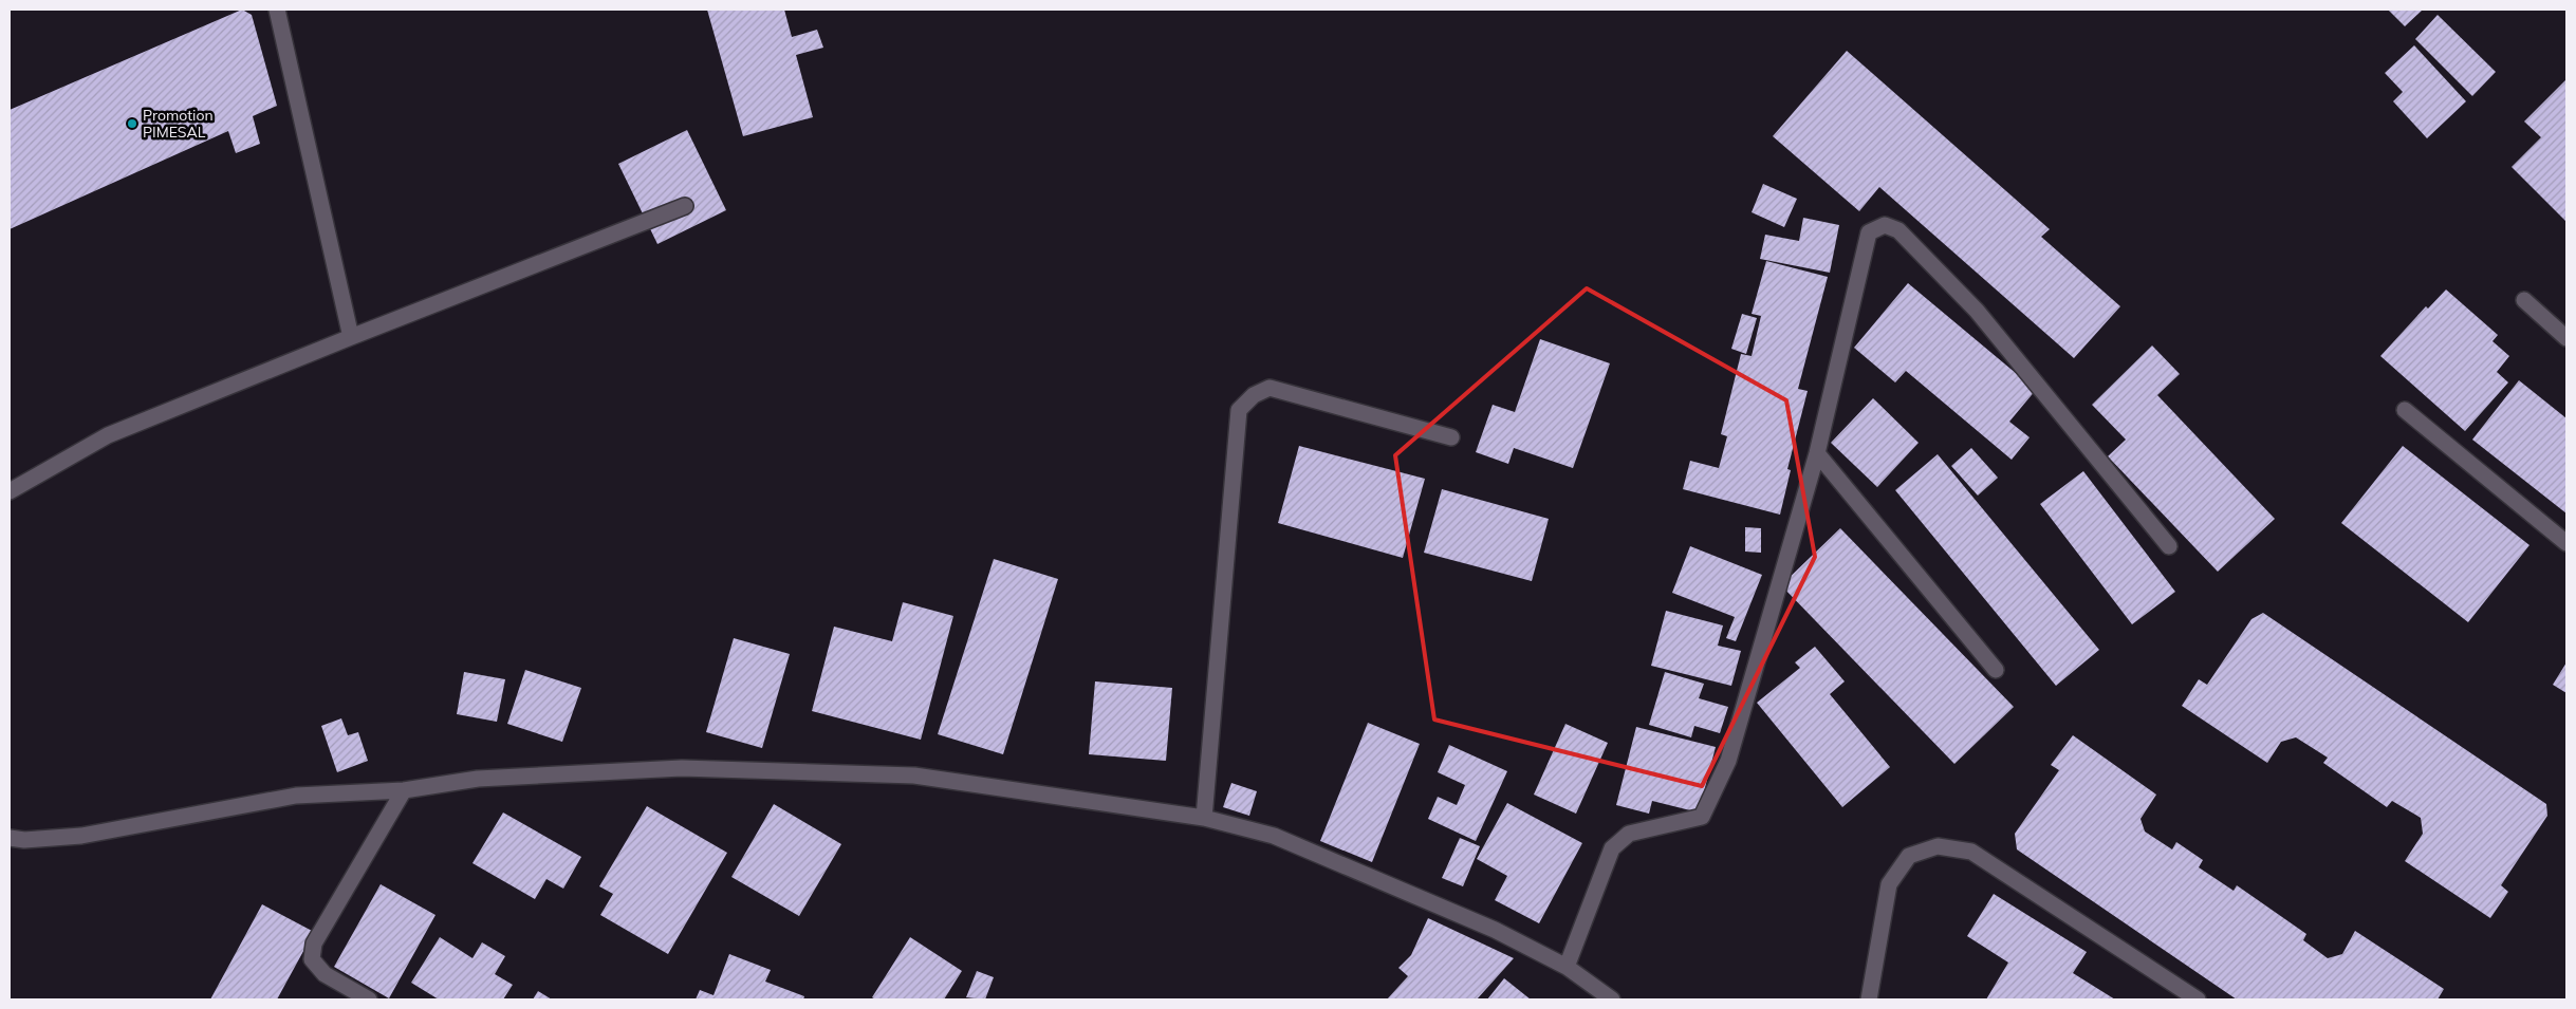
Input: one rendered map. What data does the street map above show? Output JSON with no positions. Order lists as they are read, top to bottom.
{
  "places": ["Promotion PIMESAL"]
}
